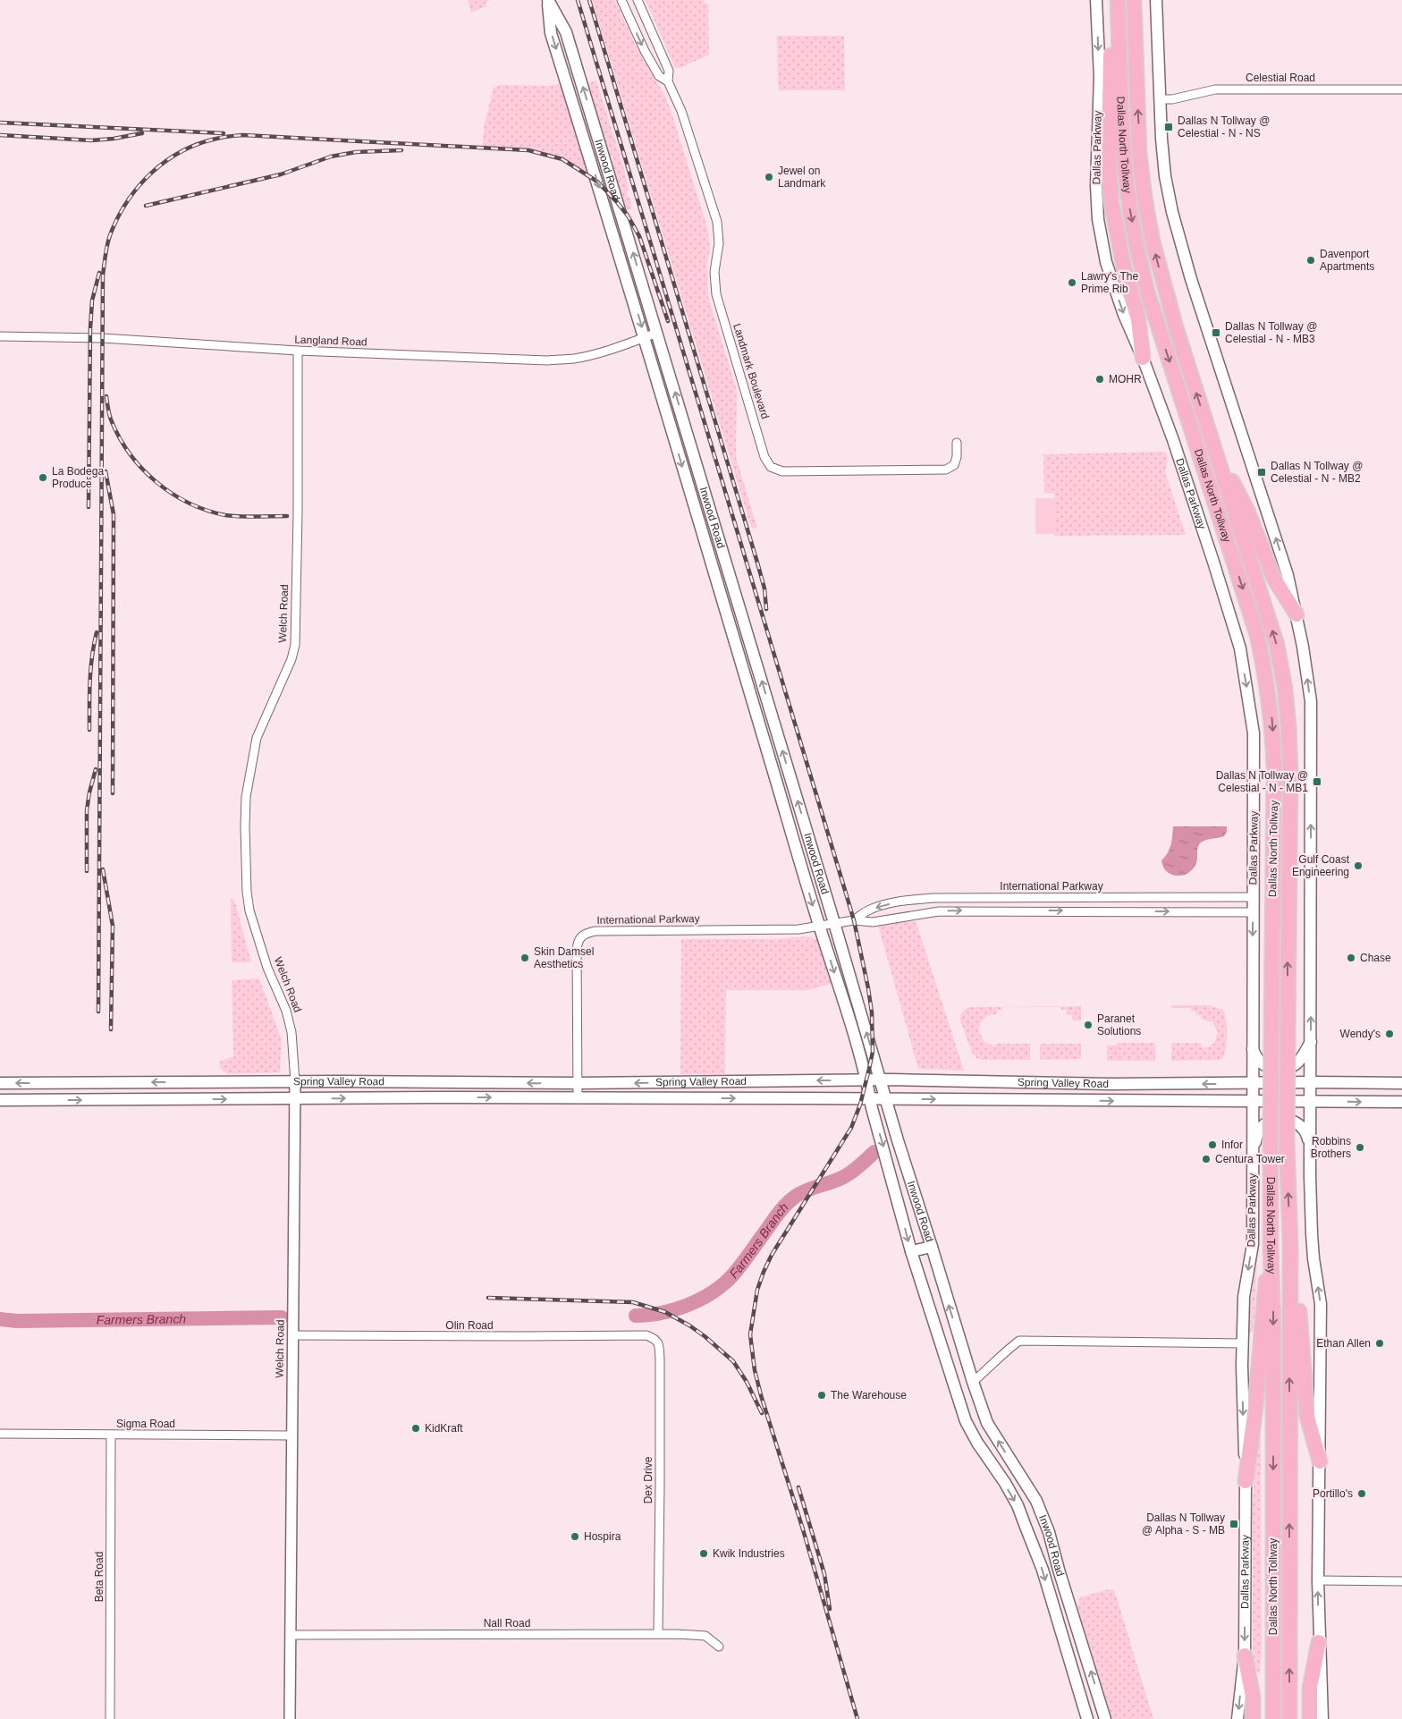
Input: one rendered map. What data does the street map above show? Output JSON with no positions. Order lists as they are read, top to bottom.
{
  "streets": {
    "highway": ["Dallas North Tollway"],
    "main road": ["Dallas Parkway", "Inwood Road", "Spring Valley Road"],
    "street": [
      "Celestial Road",
      "Langland Road",
      "Landmark Boulevard",
      "Welch Road",
      "International Parkway",
      "Olin Road",
      "Sigma Road",
      "Dex Drive",
      "Beta Road",
      "Nall Road"
    ]
  },
  "crossings": [
    ["Dallas Parkway", "International Parkway"],
    ["Dallas Parkway", "Spring Valley Road"],
    ["Inwood Road", "Langland Road"],
    ["Inwood Road", "International Parkway"],
    ["Inwood Road", "Spring Valley Road"],
    ["Langland Road", "Welch Road"],
    ["Welch Road", "Spring Valley Road"],
    ["Welch Road", "Olin Road"],
    ["Welch Road", "Sigma Road"],
    ["Welch Road", "Nall Road"],
    ["International Parkway", "Spring Valley Road"],
    ["Olin Road", "Dex Drive"],
    ["Sigma Road", "Beta Road"],
    ["Dex Drive", "Nall Road"]
  ],
  "water": ["Farmers Branch"],
  "places": {
    "transit": [
      "Dallas N Tollway @ Celestial - N - NS",
      "Dallas N Tollway @ Celestial - N - MB3",
      "Dallas N Tollway @ Celestial - N - MB2",
      "Dallas N Tollway @ Celestial - N - MB1",
      "Dallas N Tollway @ Alpha - S - MB"
    ],
    "other": [
      "Jewel on Landmark",
      "Davenport Apartments",
      "Lawry's The Prime Rib",
      "MOHR",
      "La Bodega Produce",
      "Gulf Coast Engineering",
      "Skin Damsel Aesthetics",
      "Chase",
      "Paranet Solutions",
      "Wendy's",
      "Infor",
      "Robbins Brothers",
      "Centura Tower",
      "Ethan Allen",
      "The Warehouse",
      "KidKraft",
      "Portillo's",
      "Hospira",
      "Kwik Industries"
    ]
  }
}
